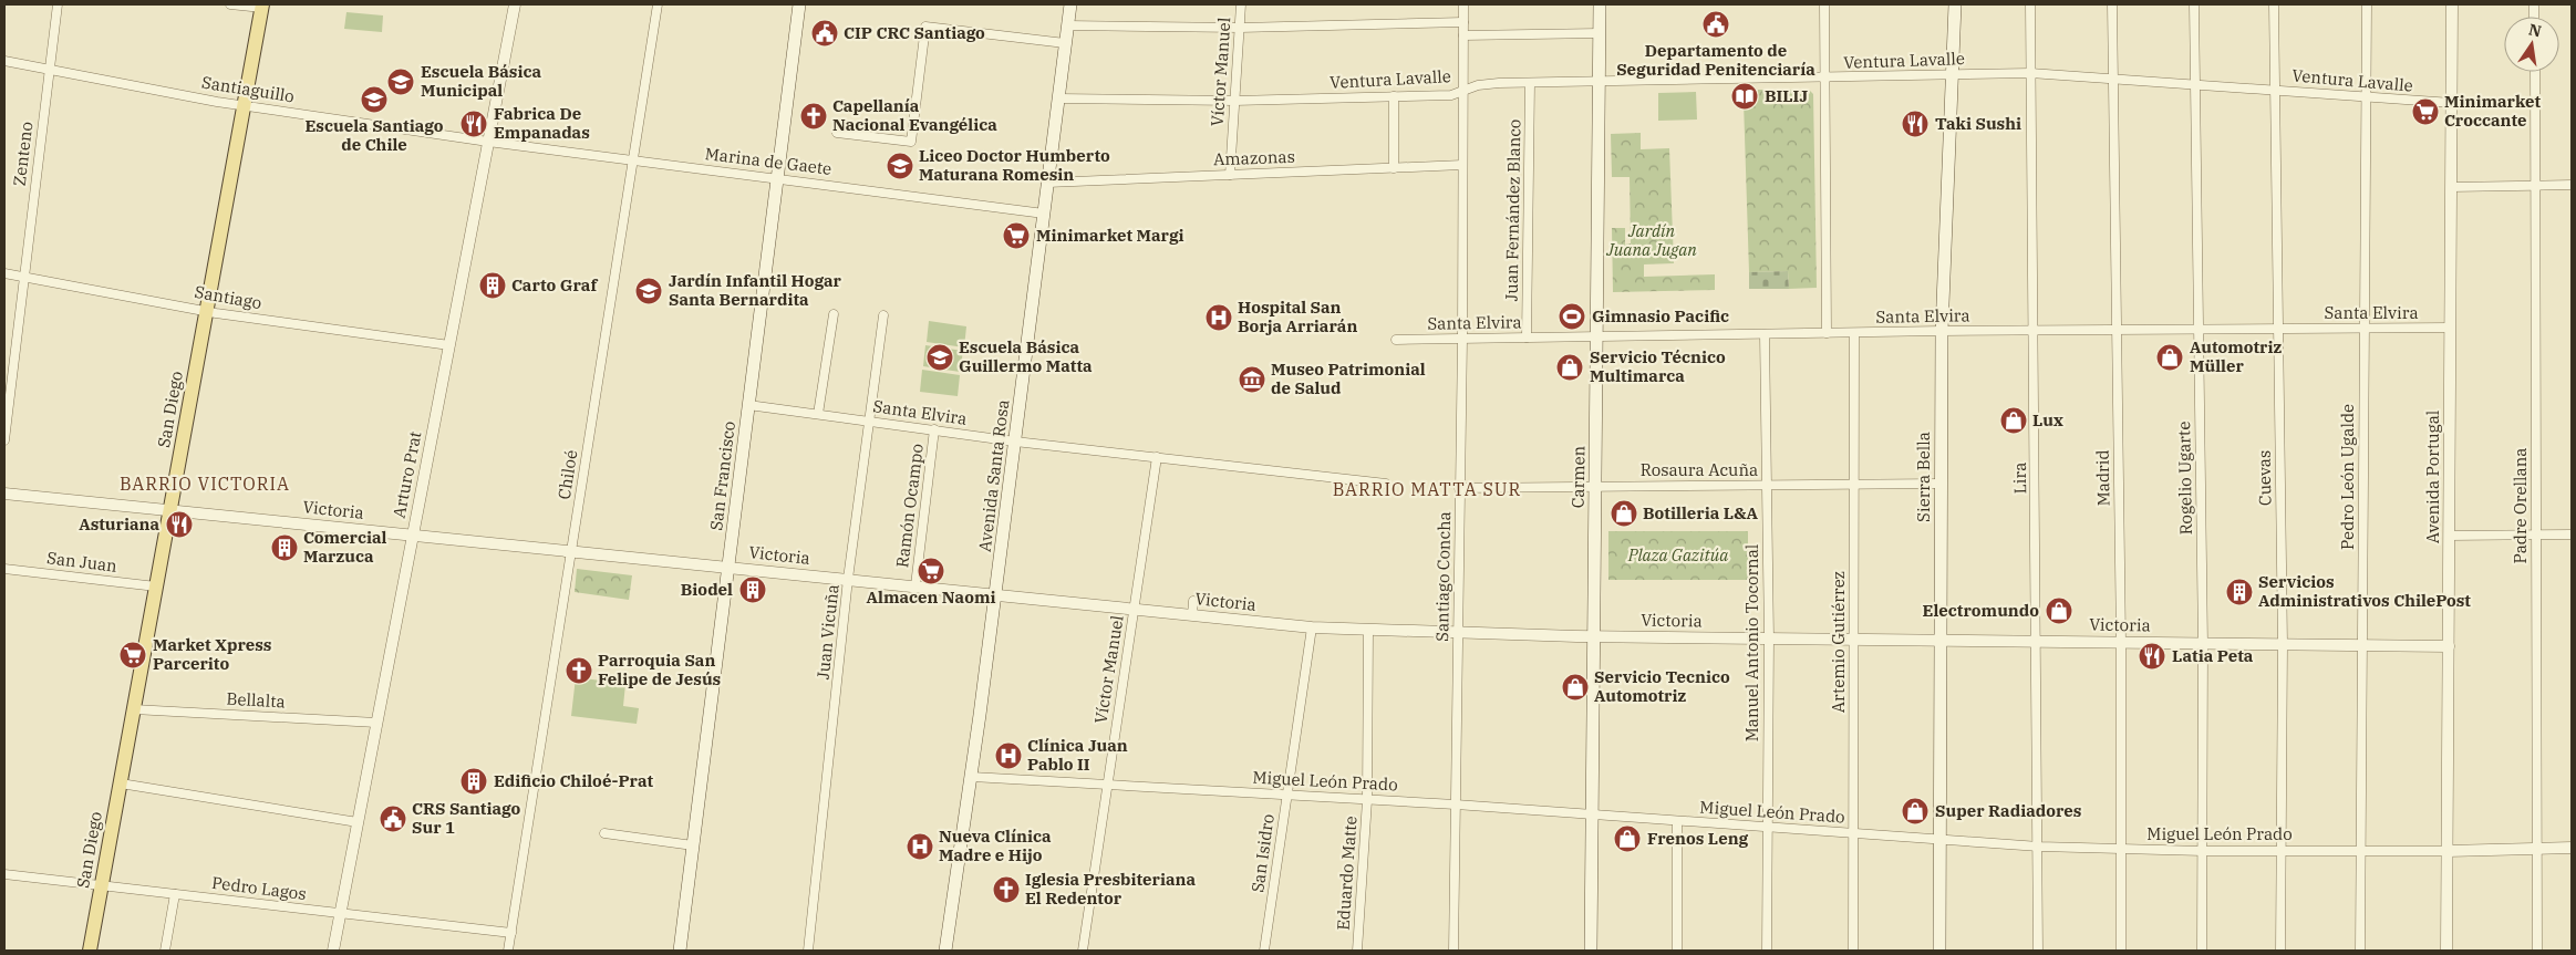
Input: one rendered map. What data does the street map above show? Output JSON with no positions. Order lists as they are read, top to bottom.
{
  "streets": {
    "main road": [
      "San Diego",
      "San Francisco",
      "Avenida Santa Rosa",
      "Carmen",
      "Sierra Bella"
    ],
    "street": [
      "Ventura Lavalle",
      "Víctor Manuel",
      "Santiaguillo",
      "Zenteno",
      "Amazonas",
      "Marina de Gaete",
      "Juan Fernández Blanco",
      "Santiago",
      "Santa Elvira",
      "Rosaura Acuña",
      "Arturo Prat",
      "Chiloé",
      "Pedro León Ugalde",
      "Avenida Portugal",
      "Lira",
      "Madrid",
      "Rogelio Ugarte",
      "Cuevas",
      "Ramón Ocampo",
      "Padre Orellana",
      "Victoria",
      "San Juan",
      "Santiago Concha",
      "Juan Vicuña",
      "Artemio Gutiérrez",
      "Manuel Antonio Tocornal",
      "Bellalta",
      "Miguel León Prado",
      "San Isidro",
      "Eduardo Matte",
      "Pedro Lagos"
    ]
  },
  "crossings": [
    ["Ventura Lavalle", "Víctor Manuel"],
    ["Ventura Lavalle", "Juan Fernández Blanco"],
    ["Ventura Lavalle", "Avenida Santa Rosa"],
    ["Ventura Lavalle", "Carmen"],
    ["Ventura Lavalle", "Sierra Bella"],
    ["Ventura Lavalle", "Pedro León Ugalde"],
    ["Ventura Lavalle", "Avenida Portugal"],
    ["Ventura Lavalle", "Lira"],
    ["Ventura Lavalle", "Madrid"],
    ["Ventura Lavalle", "Rogelio Ugarte"],
    ["Ventura Lavalle", "Cuevas"],
    ["Ventura Lavalle", "Santiago Concha"],
    ["Víctor Manuel", "Amazonas"],
    ["Víctor Manuel", "Santa Elvira"],
    ["Víctor Manuel", "Victoria"],
    ["Víctor Manuel", "Miguel León Prado"],
    ["Santiaguillo", "Zenteno"],
    ["Santiaguillo", "Marina de Gaete"],
    ["Santiaguillo", "San Diego"],
    ["Santiaguillo", "Arturo Prat"],
    ["Zenteno", "Santiago"],
    ["Amazonas", "Avenida Santa Rosa"],
    ["Amazonas", "Santiago Concha"],
    ["Marina de Gaete", "Arturo Prat"],
    ["Marina de Gaete", "Chiloé"],
    ["Marina de Gaete", "San Francisco"],
    ["Marina de Gaete", "Avenida Santa Rosa"],
    ["Juan Fernández Blanco", "Santa Elvira"],
    ["Santiago", "San Diego"],
    ["Santiago", "Arturo Prat"],
    ["Santa Elvira", "San Francisco"],
    ["Santa Elvira", "Avenida Santa Rosa"],
    ["Santa Elvira", "Carmen"],
    ["Santa Elvira", "Sierra Bella"],
    ["Santa Elvira", "Pedro León Ugalde"],
    ["Santa Elvira", "Avenida Portugal"],
    ["Santa Elvira", "Lira"],
    ["Santa Elvira", "Madrid"],
    ["Santa Elvira", "Rogelio Ugarte"],
    ["Santa Elvira", "Cuevas"],
    ["Santa Elvira", "Ramón Ocampo"],
    ["Santa Elvira", "Santiago Concha"],
    ["Santa Elvira", "Juan Vicuña"],
    ["Santa Elvira", "Artemio Gutiérrez"],
    ["Santa Elvira", "Manuel Antonio Tocornal"],
    ["San Diego", "Victoria"],
    ["San Diego", "San Juan"],
    ["San Diego", "Bellalta"],
    ["San Diego", "Pedro Lagos"],
    ["Rosaura Acuña", "Carmen"],
    ["Rosaura Acuña", "Sierra Bella"],
    ["Rosaura Acuña", "Santiago Concha"],
    ["Rosaura Acuña", "Artemio Gutiérrez"],
    ["Rosaura Acuña", "Manuel Antonio Tocornal"],
    ["Arturo Prat", "Victoria"],
    ["Arturo Prat", "Bellalta"],
    ["Arturo Prat", "Pedro Lagos"],
    ["Chiloé", "Victoria"],
    ["Chiloé", "Pedro Lagos"],
    ["San Francisco", "Victoria"],
    ["Avenida Santa Rosa", "Victoria"],
    ["Avenida Santa Rosa", "Miguel León Prado"],
    ["Carmen", "Victoria"],
    ["Carmen", "Miguel León Prado"],
    ["Sierra Bella", "Victoria"],
    ["Sierra Bella", "Miguel León Prado"],
    ["Pedro León Ugalde", "Victoria"],
    ["Pedro León Ugalde", "Miguel León Prado"],
    ["Avenida Portugal", "Victoria"],
    ["Avenida Portugal", "Miguel León Prado"],
    ["Lira", "Victoria"],
    ["Lira", "Miguel León Prado"],
    ["Madrid", "Victoria"],
    ["Madrid", "Miguel León Prado"],
    ["Rogelio Ugarte", "Victoria"],
    ["Rogelio Ugarte", "Miguel León Prado"],
    ["Cuevas", "Victoria"],
    ["Cuevas", "Miguel León Prado"],
    ["Ramón Ocampo", "Victoria"],
    ["Padre Orellana", "Miguel León Prado"],
    ["Victoria", "Santiago Concha"],
    ["Victoria", "Juan Vicuña"],
    ["Victoria", "Artemio Gutiérrez"],
    ["Victoria", "Manuel Antonio Tocornal"],
    ["Victoria", "San Isidro"],
    ["Victoria", "Eduardo Matte"],
    ["Santiago Concha", "Miguel León Prado"],
    ["Artemio Gutiérrez", "Miguel León Prado"],
    ["Manuel Antonio Tocornal", "Miguel León Prado"],
    ["Miguel León Prado", "San Isidro"],
    ["Miguel León Prado", "Eduardo Matte"]
  ],
  "districts": ["BARRIO VICTORIA", "BARRIO MATTA SUR"],
  "parks": ["Jardín Juana Jugan", "Plaza Gazitúa"],
  "places": {
    "public building": ["Departamento de Seguridad Penitenciaría", "CIP CRC Santiago", "CRS Santiago Sur 1"],
    "school or university": [
      "Escuela Básica Municipal",
      "Escuela Santiago de Chile",
      "Liceo Doctor Humberto Maturana Romesin",
      "Jardín Infantil Hogar Santa Bernardita",
      "Escuela Básica Guillermo Matta"
    ],
    "library": ["BILIJ"],
    "supermarket": [
      "Minimarket Croccante",
      "Minimarket Margi",
      "Almacen Naomi",
      "Market Xpress Parcerito"
    ],
    "church": ["Capellanía Nacional Evangélica", "Parroquia San Felipe de Jesús", "Iglesia Presbiteriana El Redentor"],
    "restaurant": [
      "Fabrica De Empanadas",
      "Taki Sushi",
      "Asturiana",
      "Latia Peta"
    ],
    "building": [
      "Carto Graf",
      "Comercial Marzuca",
      "Biodel",
      "Servicios Administrativos ChilePost",
      "Edificio Chiloé-Prat"
    ],
    "sports": ["Gimnasio Pacific"],
    "hospital": ["Hospital San Borja Arriarán", "Clínica Juan Pablo II", "Nueva Clínica Madre e Hijo"],
    "shop": [
      "Automotriz Müller",
      "Servicio Técnico Multimarca",
      "Lux",
      "Botilleria L&A",
      "Electromundo",
      "Servicio Tecnico Automotriz",
      "Super Radiadores",
      "Frenos Leng"
    ],
    "museum": ["Museo Patrimonial de Salud"]
  },
  "north": "top"
}
